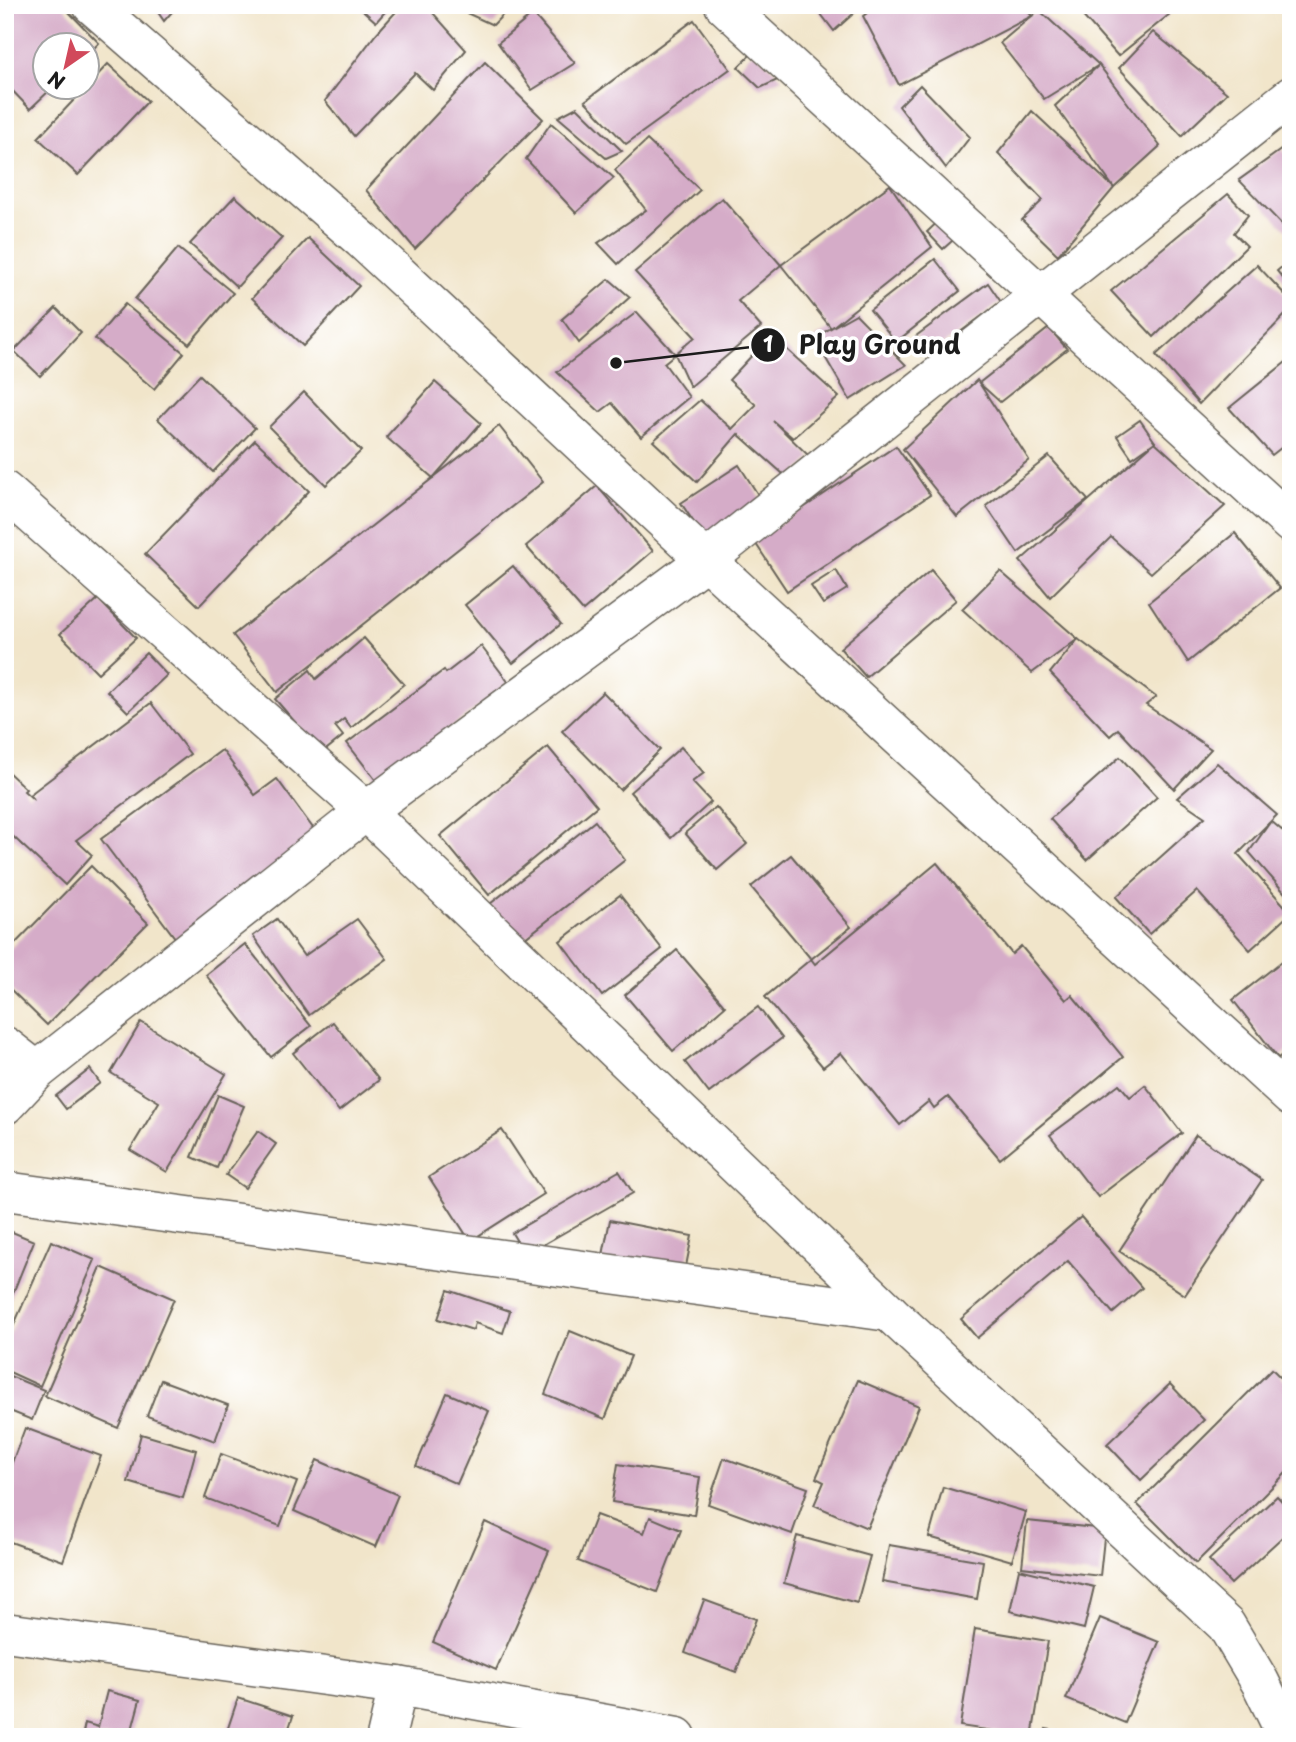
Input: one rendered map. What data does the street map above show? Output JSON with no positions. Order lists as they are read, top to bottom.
{
  "places": ["Play Ground"],
  "north": "bottom left"
}
